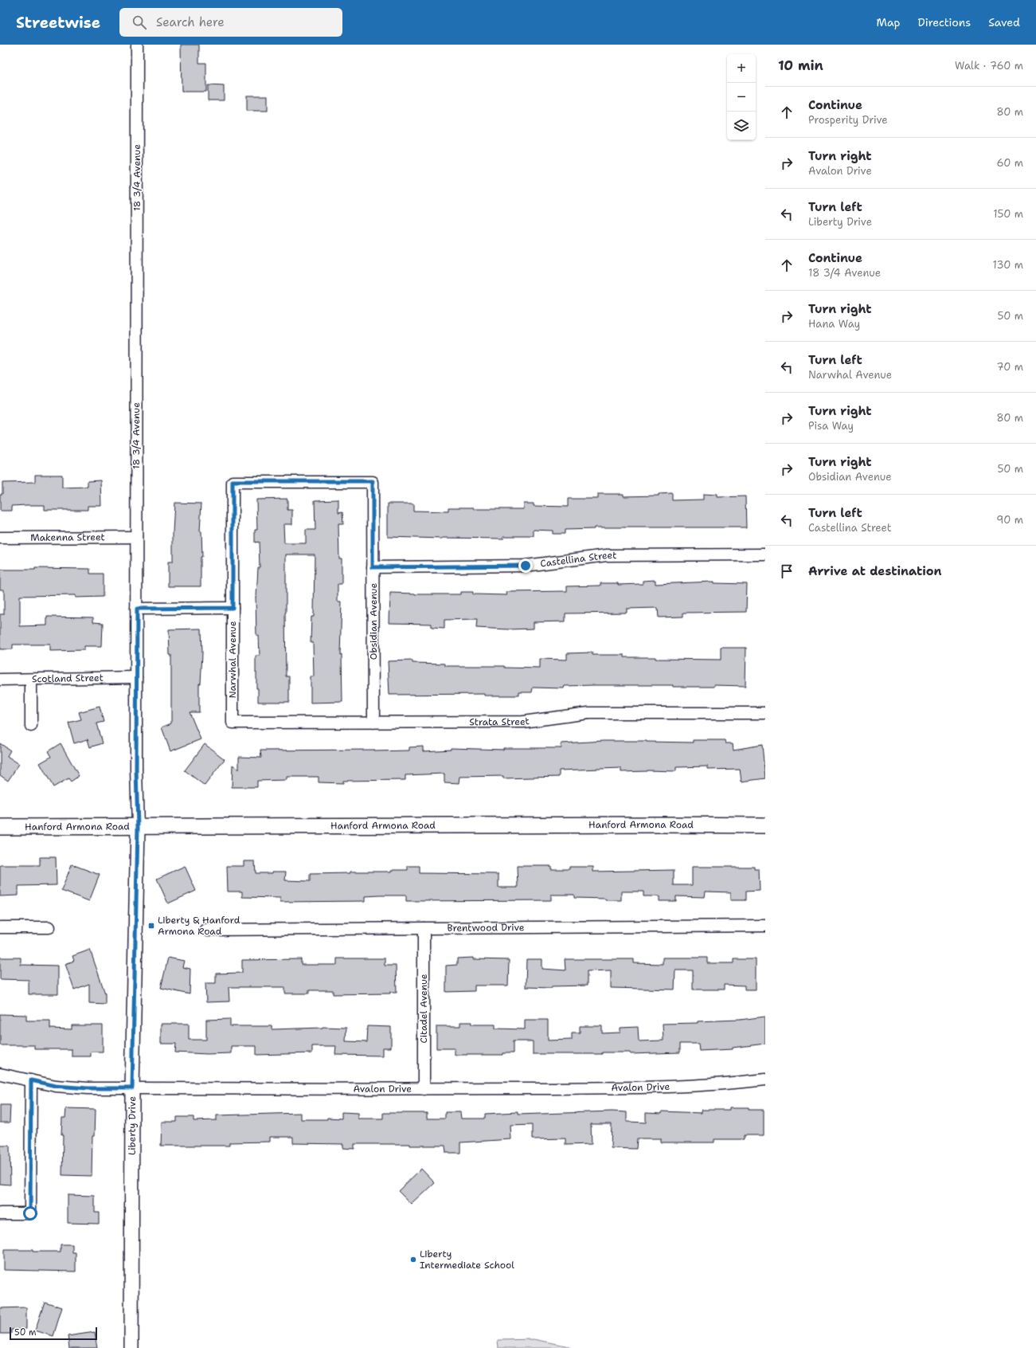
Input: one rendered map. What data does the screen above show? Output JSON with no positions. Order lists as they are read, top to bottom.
{
  "streets": {
    "main road": ["Hanford Armona Road"],
    "street": [
      "18 3/4 Avenue",
      "Makenna Street",
      "Castellina Street",
      "Obsidian Avenue",
      "Narwhal Avenue",
      "Scotland Street",
      "Strata Street",
      "Brentwood Drive",
      "Citadel Avenue",
      "Avalon Drive",
      "Liberty Drive"
    ]
  },
  "crossings": [
    ["18 3/4 Avenue", "Makenna Street"],
    ["18 3/4 Avenue", "Scotland Street"],
    ["18 3/4 Avenue", "Hanford Armona Road"],
    ["18 3/4 Avenue", "Liberty Drive"],
    ["Castellina Street", "Obsidian Avenue"],
    ["Obsidian Avenue", "Narwhal Avenue"],
    ["Obsidian Avenue", "Strata Street"],
    ["Narwhal Avenue", "Strata Street"],
    ["Hanford Armona Road", "Liberty Drive"],
    ["Brentwood Drive", "Citadel Avenue"],
    ["Citadel Avenue", "Avalon Drive"],
    ["Avalon Drive", "Liberty Drive"]
  ],
  "places": {
    "transit": ["Liberty & Hanford Armona Road"],
    "other": ["Liberty Intermediate School"]
  },
  "scale_bar": "50 m",
  "page": {
    "header": "Streetwise",
    "search": "Search here",
    "nav": ["Map", "Directions", "Saved"],
    "heading": ["10 min", "Walk · 760 m"],
    "map_buttons": ["+", "−"],
    "list": [
      ["Continue", "Prosperity Drive", "80 m"],
      ["Turn right", "Avalon Drive", "60 m"],
      ["Turn left", "Liberty Drive", "150 m"],
      ["Continue", "18 3/4 Avenue", "130 m"],
      ["Turn right", "Hana Way", "50 m"],
      ["Turn left", "Narwhal Avenue", "70 m"],
      ["Turn right", "Pisa Way", "80 m"],
      ["Turn right", "Obsidian Avenue", "50 m"],
      ["Turn left", "Castellina Street", "90 m"],
      "Arrive at destination"
    ],
    "scale": "50 m"
  }
}
